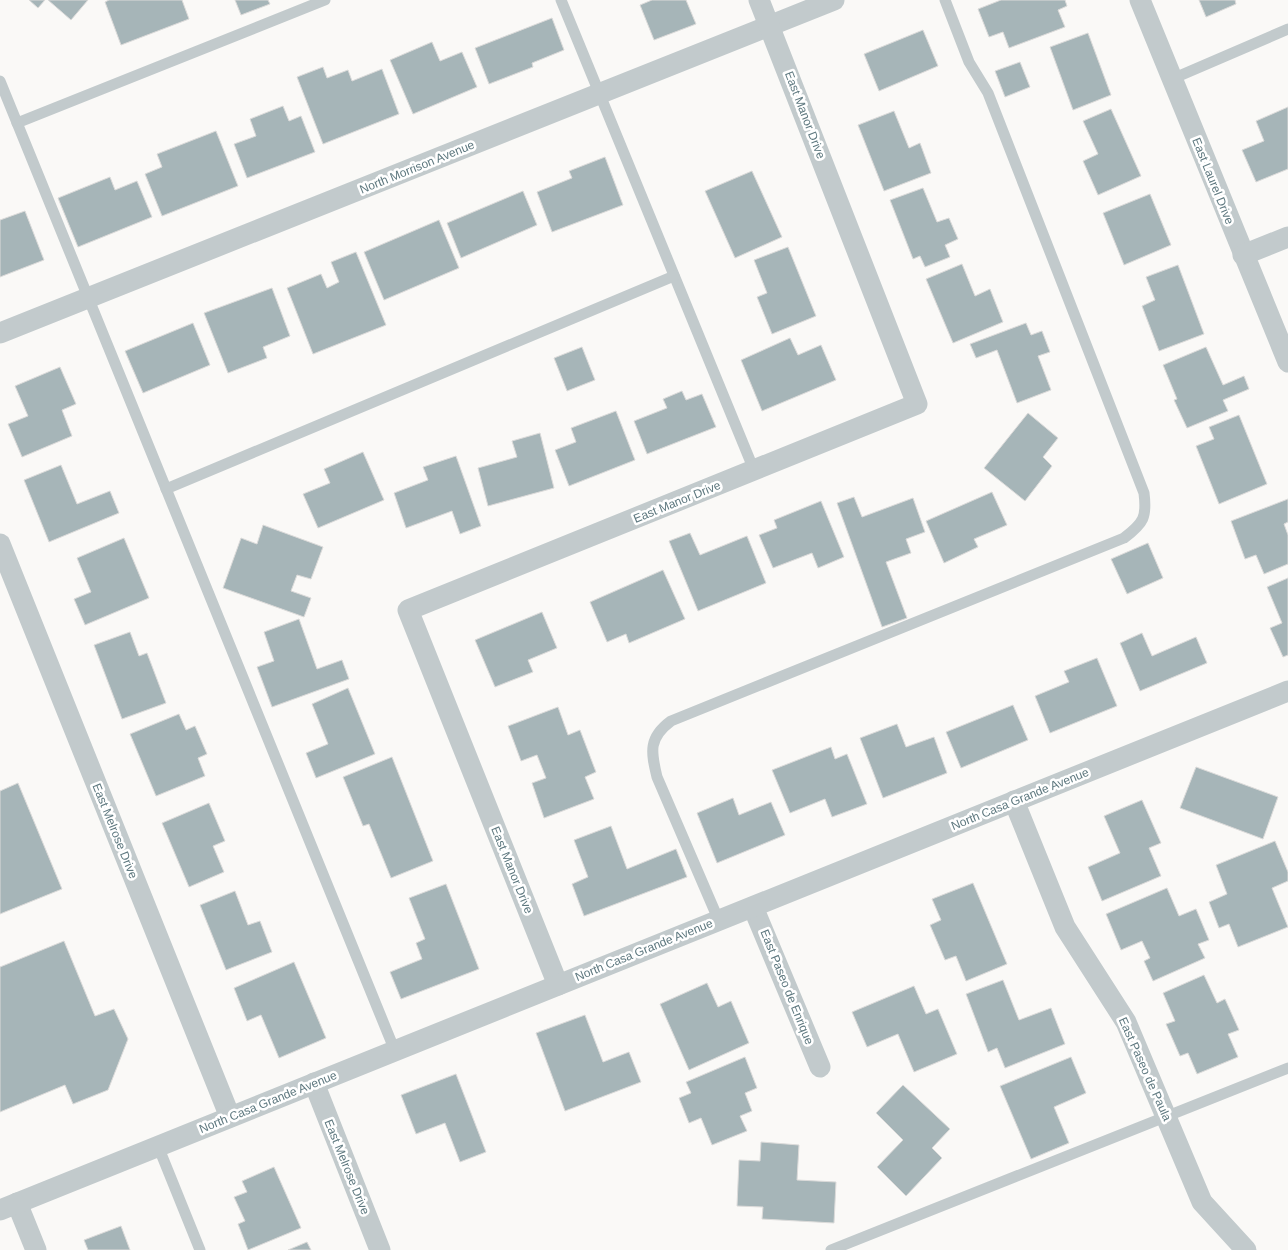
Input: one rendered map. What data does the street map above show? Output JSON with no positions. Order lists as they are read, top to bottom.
{
  "streets": {
    "street": [
      "East Manor Drive",
      "North Morrison Avenue",
      "East Laurel Drive",
      "North Casa Grande Avenue",
      "East Melrose Drive",
      "East Paseo de Enrique",
      "East Paseo de Paula"
    ]
  },
  "crossings": [
    ["East Manor Drive", "North Morrison Avenue"],
    ["East Manor Drive", "North Casa Grande Avenue"],
    ["North Casa Grande Avenue", "East Melrose Drive"],
    ["North Casa Grande Avenue", "East Paseo de Enrique"],
    ["North Casa Grande Avenue", "East Paseo de Paula"]
  ]
}
